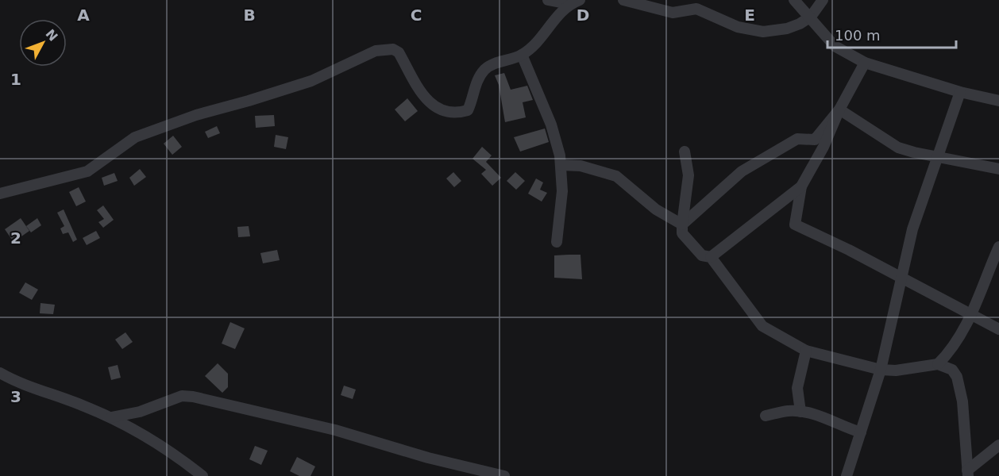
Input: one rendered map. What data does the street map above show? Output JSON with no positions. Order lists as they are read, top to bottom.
{
  "scale_bar": "100 m",
  "north": "top right",
  "grid": {
    "columns": [
      "A",
      "B",
      "C",
      "D",
      "E"
    ],
    "rows": ["1", "2", "3"]
  }
}
